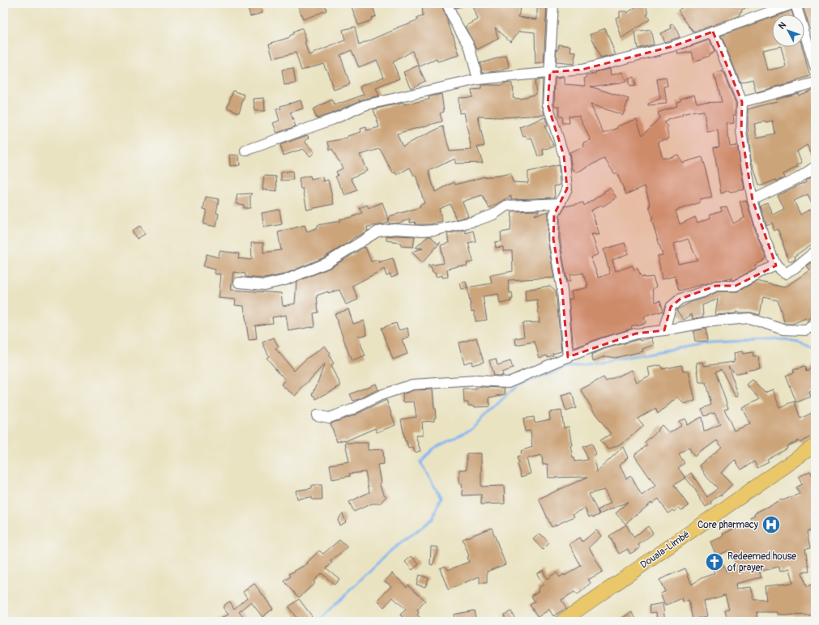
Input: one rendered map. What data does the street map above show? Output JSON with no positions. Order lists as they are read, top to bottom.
{
  "streets": {
    "highway": ["Douala-Limbé"]
  },
  "places": {
    "hospital": ["Core pharmacy"],
    "church": ["Redeemed house of prayer"]
  },
  "north": "top left"
}
